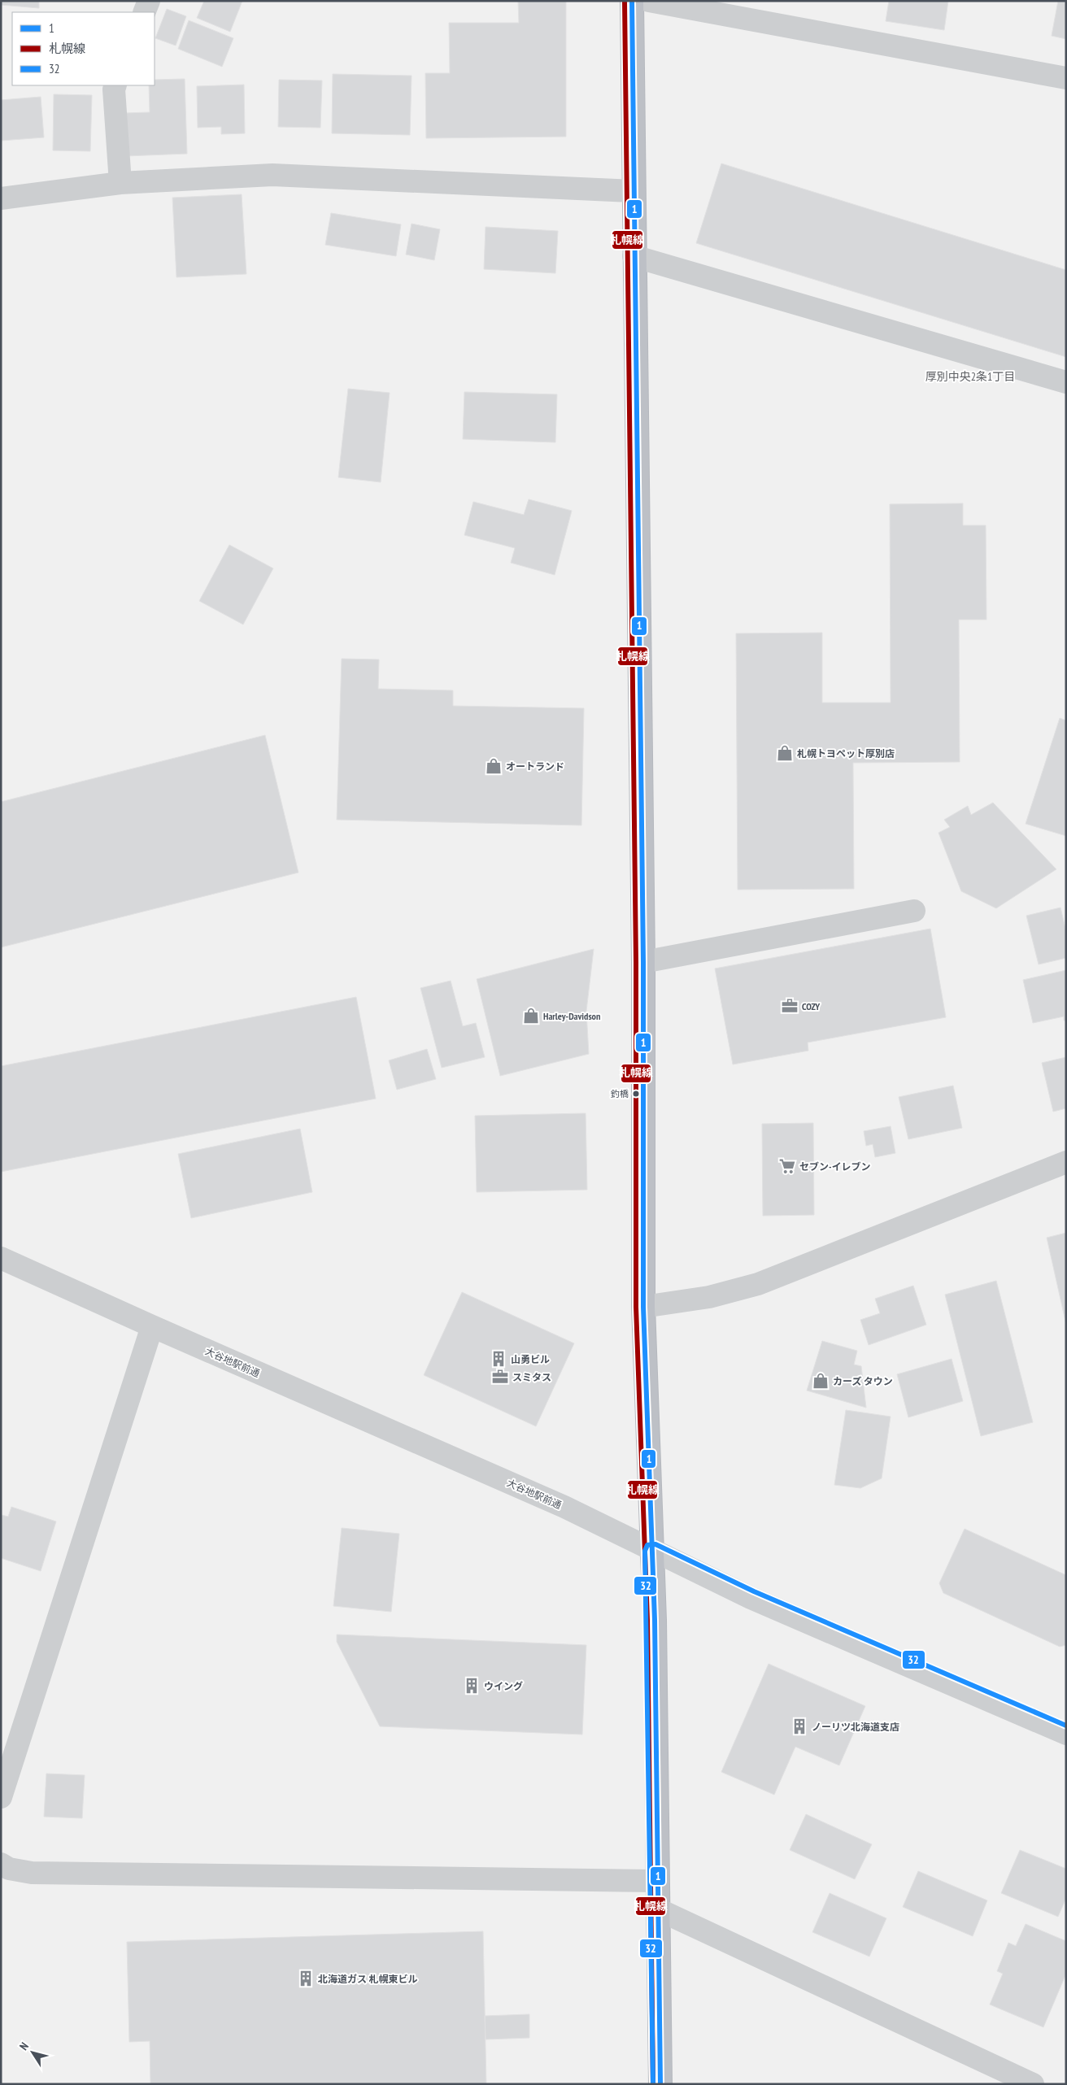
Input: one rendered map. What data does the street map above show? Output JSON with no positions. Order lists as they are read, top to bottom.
{
  "streets": {
    "street": ["大谷地駅前通"]
  },
  "districts": ["厚別中央2条1丁目"],
  "places": {
    "shop": [
      "札幌トヨペット厚別店",
      "オートランド",
      "Harley-Davidson",
      "カーズ タウン"
    ],
    "office": ["COZY", "スミタス"],
    "other": ["釣橋"],
    "supermarket": ["セブン-イレブン"],
    "building": [
      "山勇ビル",
      "ウイング",
      "ノーリツ北海道支店",
      "北海道ガス 札幌東ビル"
    ]
  },
  "lines": ["transit line 1", "transit line 札幌線", "transit line 32"],
  "legend": ["1", "札幌線", "32"],
  "north": "top left"
}
